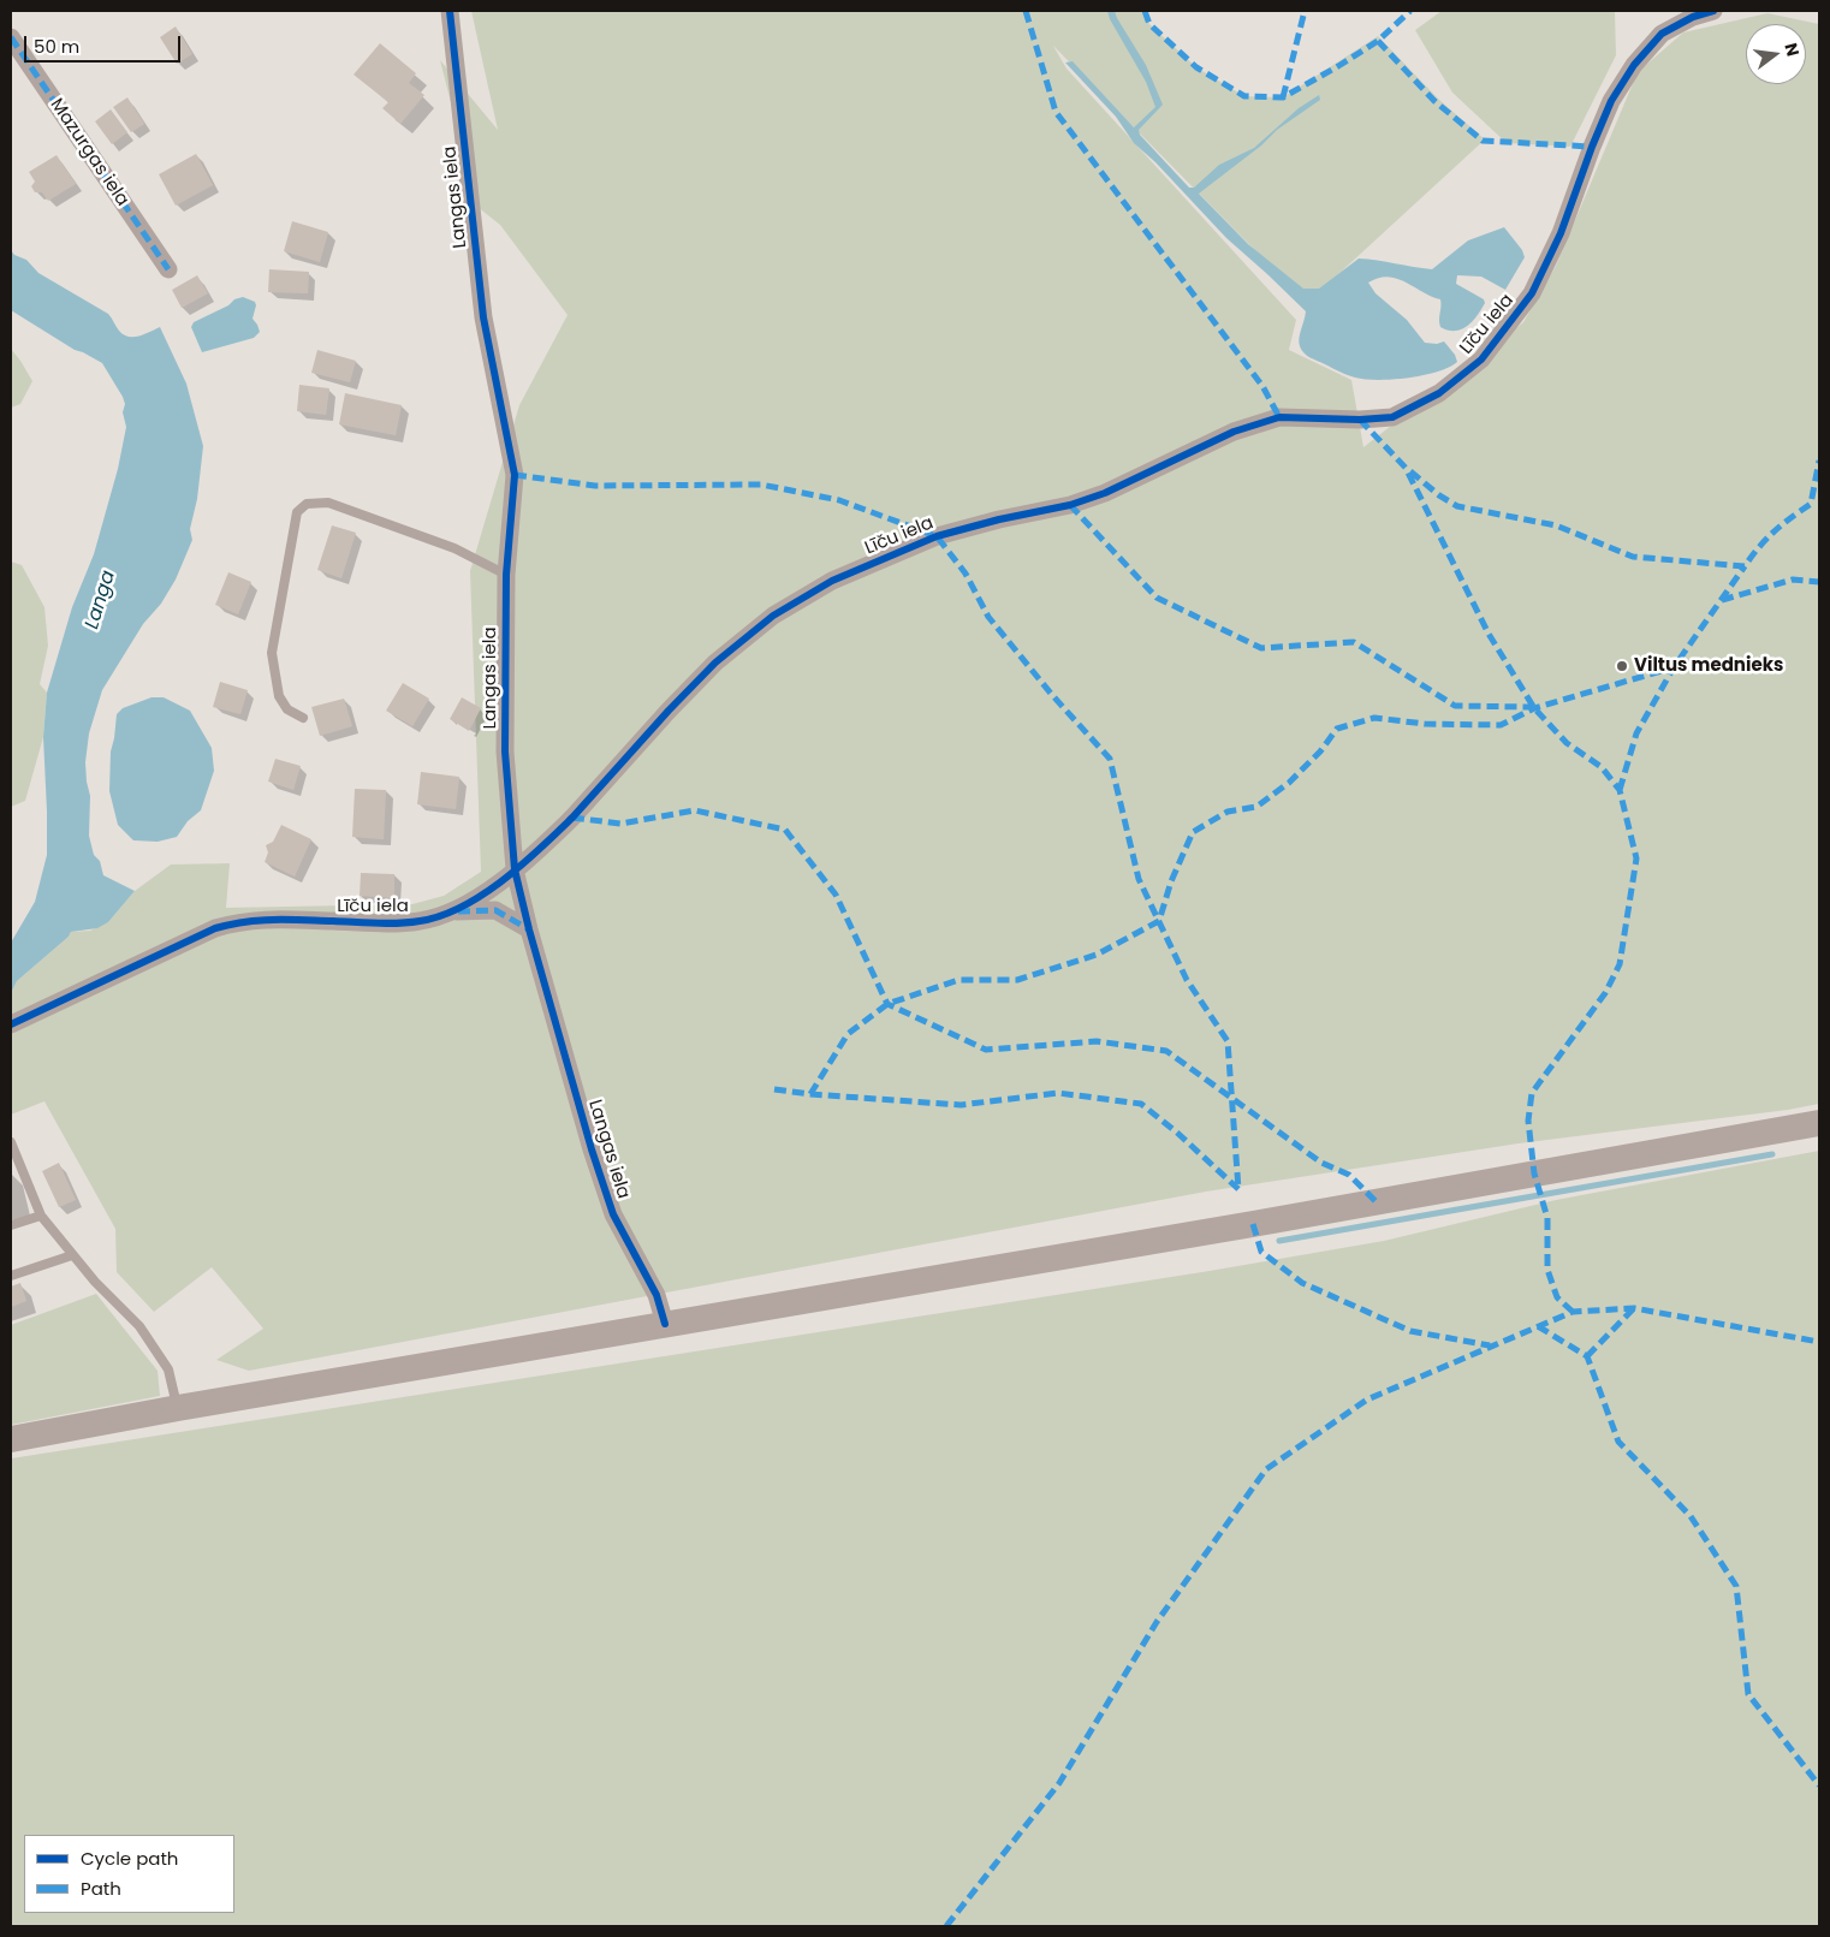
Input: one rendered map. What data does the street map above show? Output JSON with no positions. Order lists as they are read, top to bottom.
{
  "streets": {
    "street": ["Mazurgas iela", "Langas iela", "Līču iela"]
  },
  "crossings": [
    ["Langas iela", "Līču iela"]
  ],
  "water": ["Langa"],
  "places": ["Viltus mednieks"],
  "legend": ["Cycle path", "Path"],
  "scale_bar": "50 m",
  "north": "right"
}
